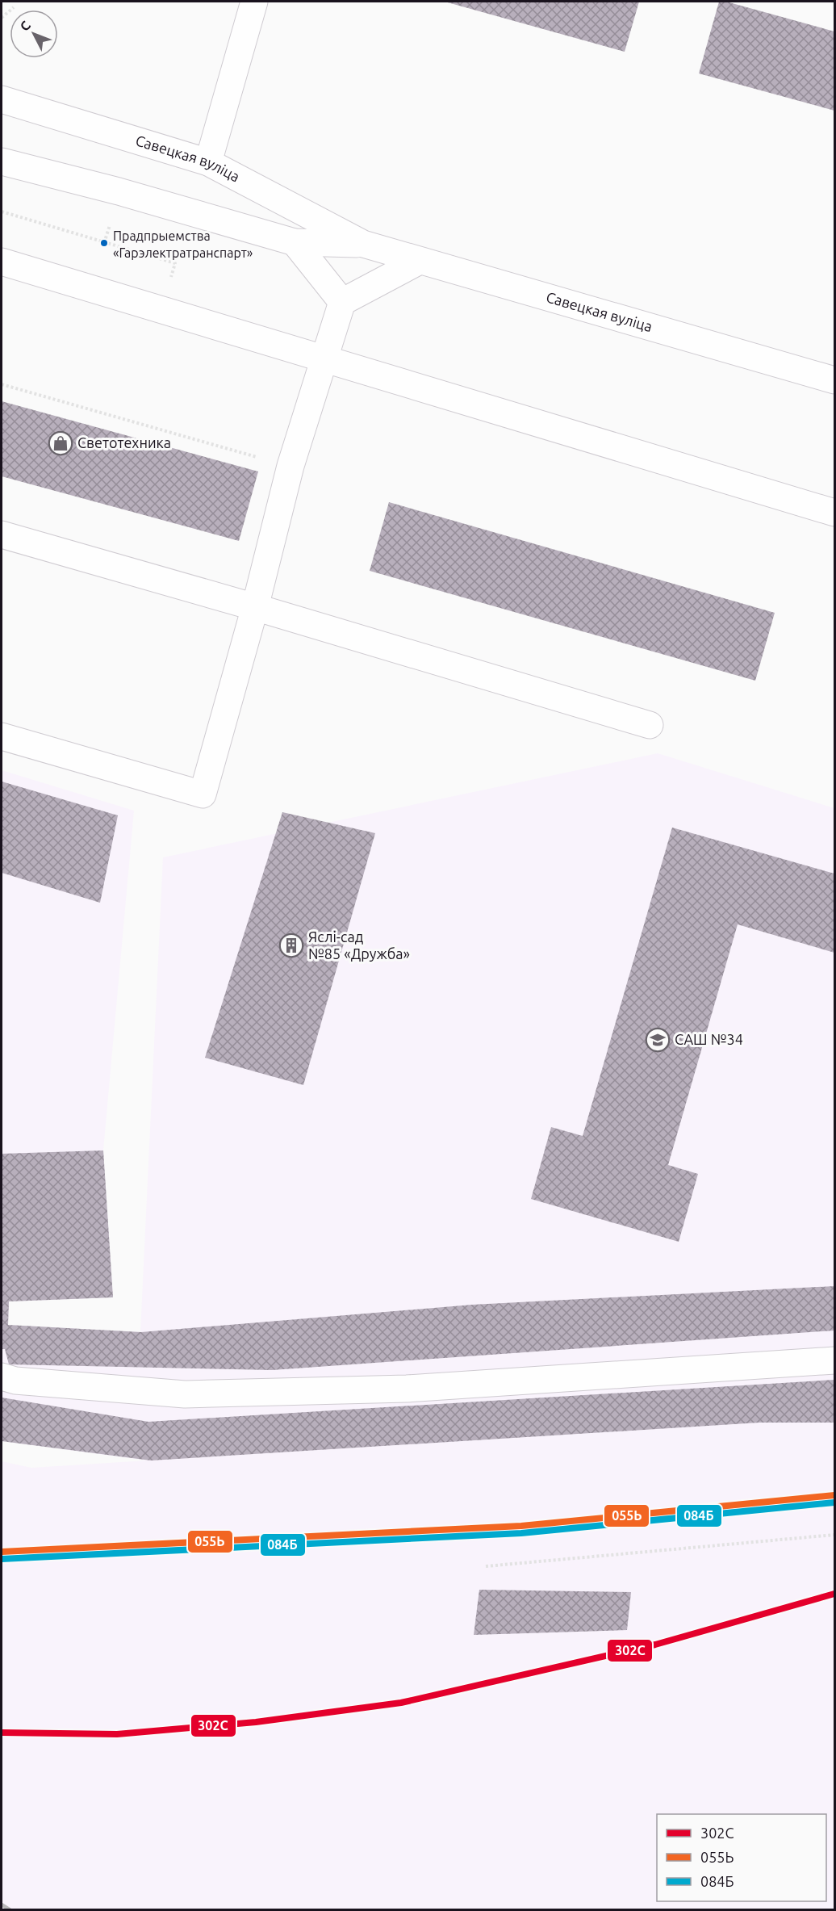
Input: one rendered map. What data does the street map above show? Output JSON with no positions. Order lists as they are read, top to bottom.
{
  "streets": {
    "main road": ["Савецкая вуліца"]
  },
  "places": {
    "other": ["Прадпрыемства «Гарэлектратранспарт»"],
    "shop": ["Светотехника"],
    "building": ["Яслі-сад №85 «Дружба»"],
    "school or university": ["САШ №34"]
  },
  "lines": ["transit line 055Ь", "transit line 084Б", "transit line 302С"],
  "legend": ["302С", "055Ь", "084Б"],
  "north": "top left"
}
